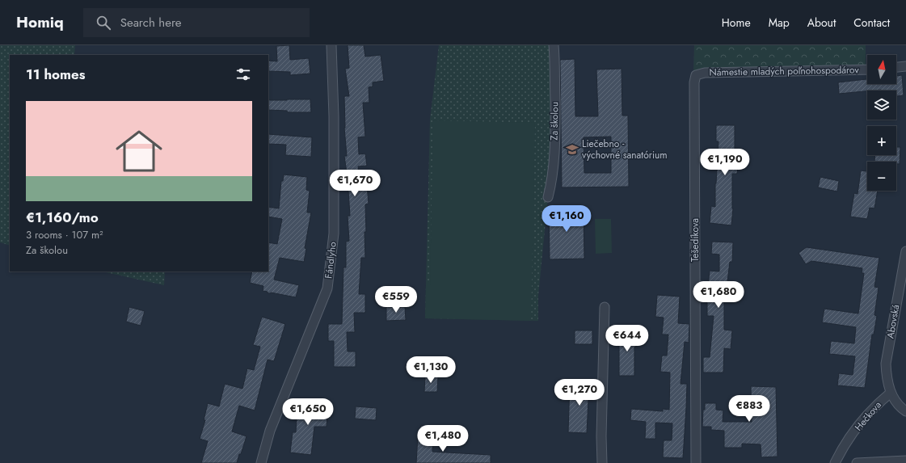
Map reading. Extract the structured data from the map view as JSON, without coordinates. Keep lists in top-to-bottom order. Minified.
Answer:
{"streets":{"street":["Námestie mladých poľnohospodárov","Za školou","Tešedíkova","Fándlyho","Abovská","Hečkova"]},"crossings":[["Námestie mladých poľnohospodárov","Tešedíkova"],["Abovská","Hečkova"]],"places":{"school or university":["Liečebno - výchovné sanatórium"]},"north":"top","page":{"header":"Homiq","search":"Search here","nav":["Home","Map","About","Contact"],"map_buttons":["+","−"],"heading":"11 homes","list":[{"name":"€1,160/mo","note":"3 rooms · 107 m² · Za školou"}],"price":["€1,190","€1,670","€1,160","€1,680","€559","€644","€1,130","€1,270","€883","€1,650","€1,480"]}}
